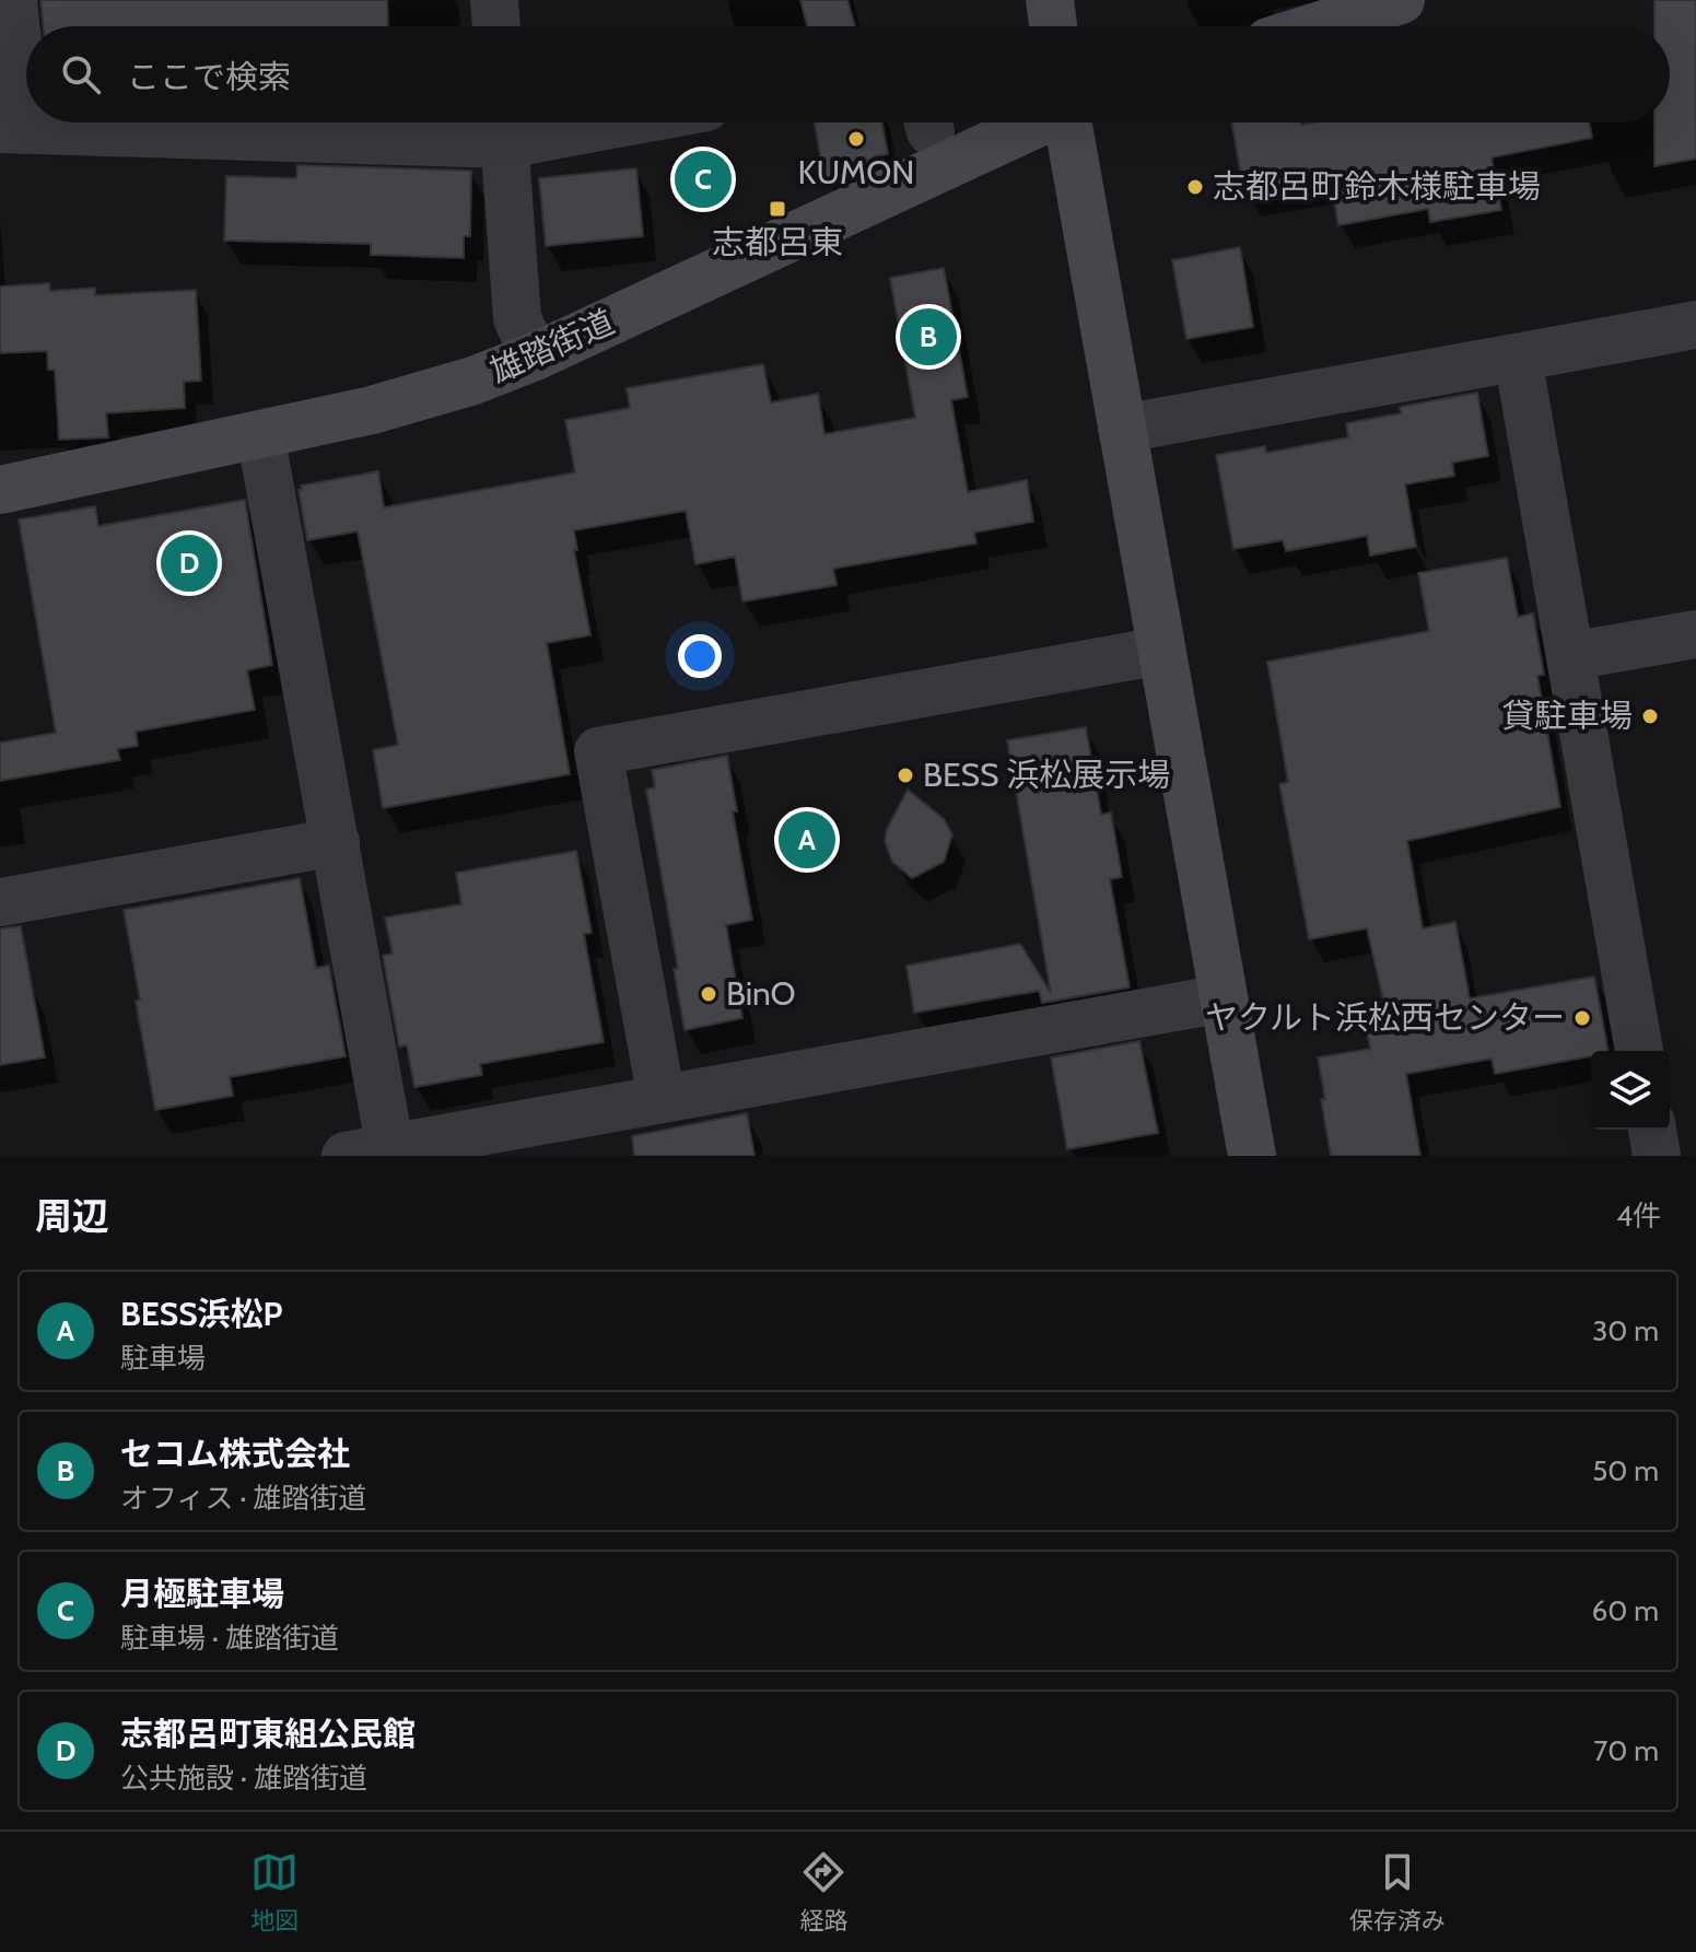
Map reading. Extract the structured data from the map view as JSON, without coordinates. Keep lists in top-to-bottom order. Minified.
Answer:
{"streets":{"street":["雄踏街道"]},"places":{"other":["KUMON","志都呂町鈴木様駐車場","貸駐車場","BESS 浜松展示場","BinO","ヤクルト浜松西センター"],"transit":["志都呂東"]},"page":{"search":"ここで検索","pins":["C","B","D","A"],"heading":["周辺","4件"],"list":[{"mark":"A","name":"BESS浜松P","note":"駐車場","value":"30 m"},{"mark":"B","name":"セコム株式会社","note":"オフィス · 雄踏街道","value":"50 m"},{"mark":"C","name":"月極駐車場","note":"駐車場 · 雄踏街道","value":"60 m"},{"mark":"D","name":"志都呂町東組公民館","note":"公共施設 · 雄踏街道","value":"70 m"}],"nav":["地図","経路","保存済み"]}}
